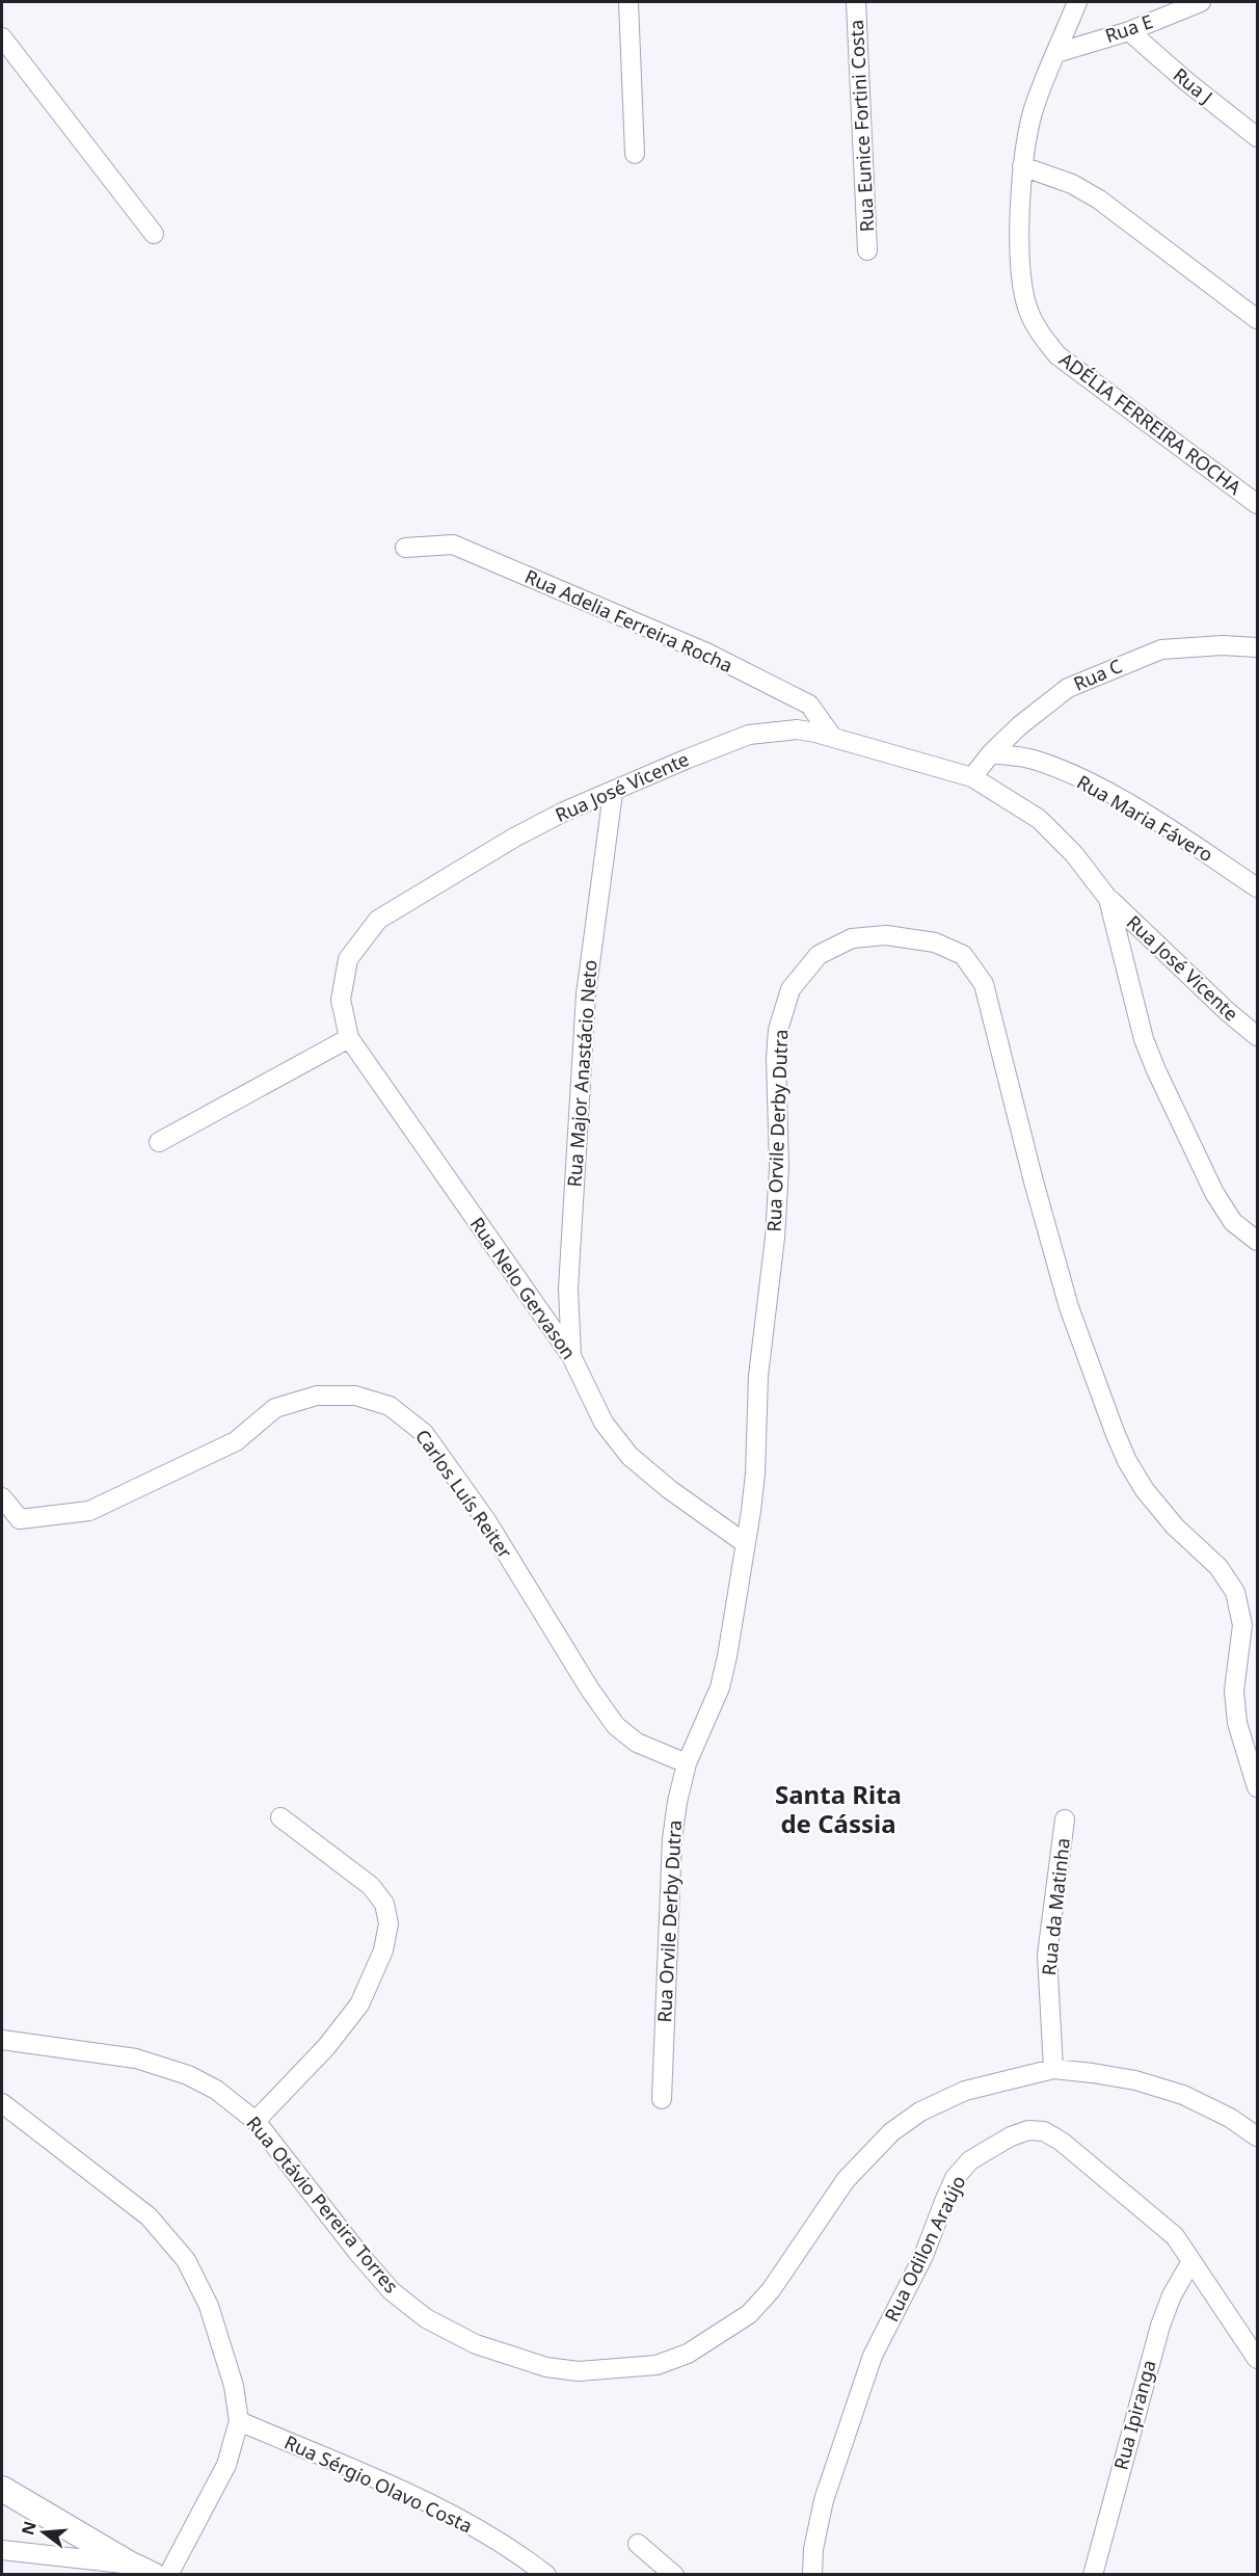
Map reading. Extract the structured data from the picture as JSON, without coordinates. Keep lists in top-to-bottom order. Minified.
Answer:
{"streets":{"street":["Rua E","Rua J","Rua Eunice Fortini Costa","ADÉLIA FERREIRA ROCHA","Rua Adelia Ferreira Rocha","Rua C","Rua José Vicente","Rua Maria Fávero","Rua Major Anastácio Neto","Rua Orvile Derby Dutra","Rua Nelo Gervason","Carlos Luís Reiter","Rua da Matinha","Rua Otávio Pereira Torres","Rua Odilon Araújo","Rua Ipiranga","Rua Sérgio Olavo Costa"]},"crossings":[["Rua E","Rua J"],["Rua E","ADÉLIA FERREIRA ROCHA"],["Rua Adelia Ferreira Rocha","Rua José Vicente"],["Rua C","Rua José Vicente"],["Rua C","Rua Maria Fávero"],["Rua José Vicente","Rua Major Anastácio Neto"],["Rua José Vicente","Rua Nelo Gervason"],["Rua Major Anastácio Neto","Rua Nelo Gervason"],["Rua Orvile Derby Dutra","Rua Nelo Gervason"],["Rua Orvile Derby Dutra","Carlos Luís Reiter"],["Rua da Matinha","Rua Otávio Pereira Torres"],["Rua Odilon Araújo","Rua Ipiranga"]],"districts":["Santa Rita de Cássia"],"north":"left"}
